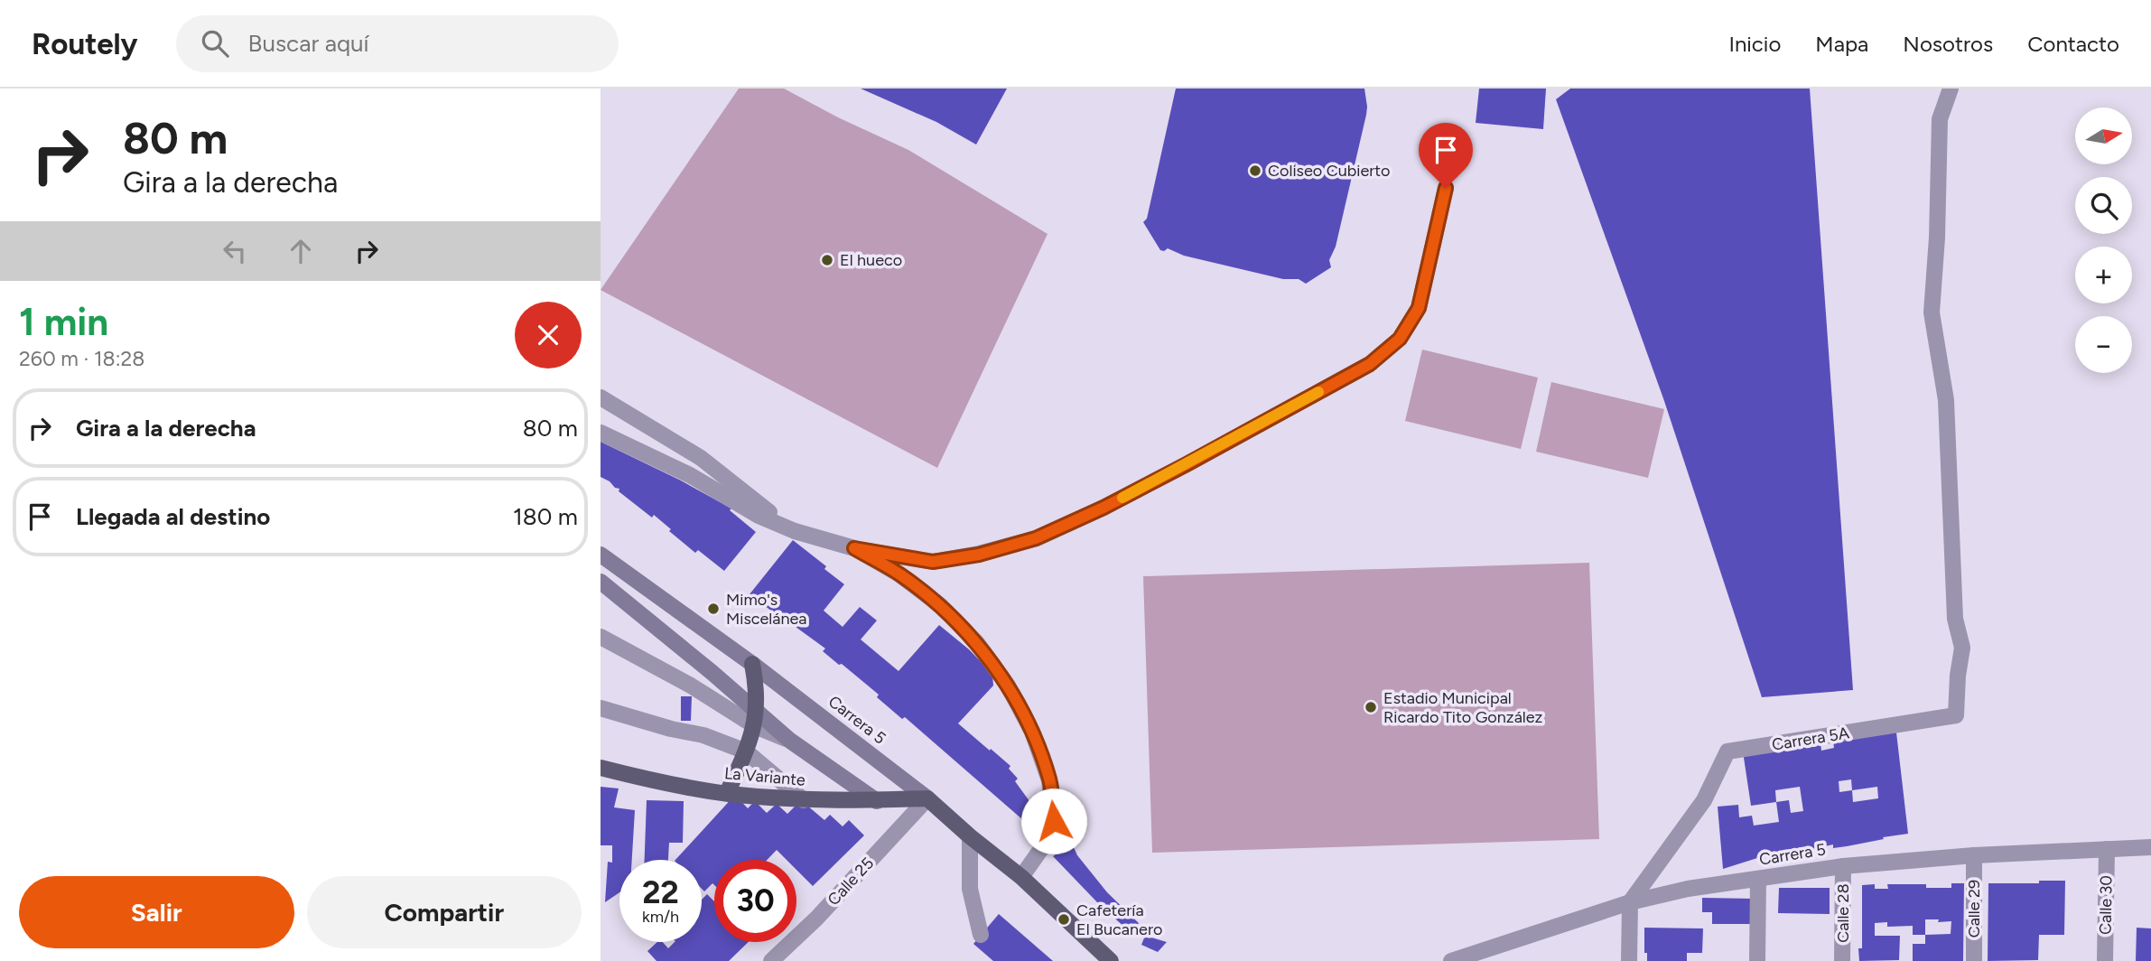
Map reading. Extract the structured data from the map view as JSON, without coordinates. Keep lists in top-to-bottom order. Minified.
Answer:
{"streets":{"main road":["Carrera 5","La Variante"],"street":["Carrera 5A","Calle 25","Calle 30","Calle 29","Calle 28"]},"crossings":[["Carrera 5","La Variante"],["Carrera 5","Calle 25"],["Carrera 5","Calle 30"],["Carrera 5","Calle 29"],["Carrera 5","Calle 28"],["La Variante","Calle 25"]],"places":["Coliseo Cubierto","El hueco","Mimo's Miscelánea","Estadio Municipal Ricardo Tito González","Cafetería El Bucanero"],"north":"right","page":{"header":"Routely","search":"Buscar aquí","nav":["Inicio","Mapa","Nosotros","Contacto"],"turn":["80 m","Gira a la derecha"],"map_buttons":["+","−"],"heading":["1 min","260 m · 18:28"],"list":[{"name":"Gira a la derecha","value":"80 m"},{"name":"Llegada al destino","value":"180 m"}],"speed":"22 km/h","limit":"30","buttons":["Salir","Compartir"]}}
